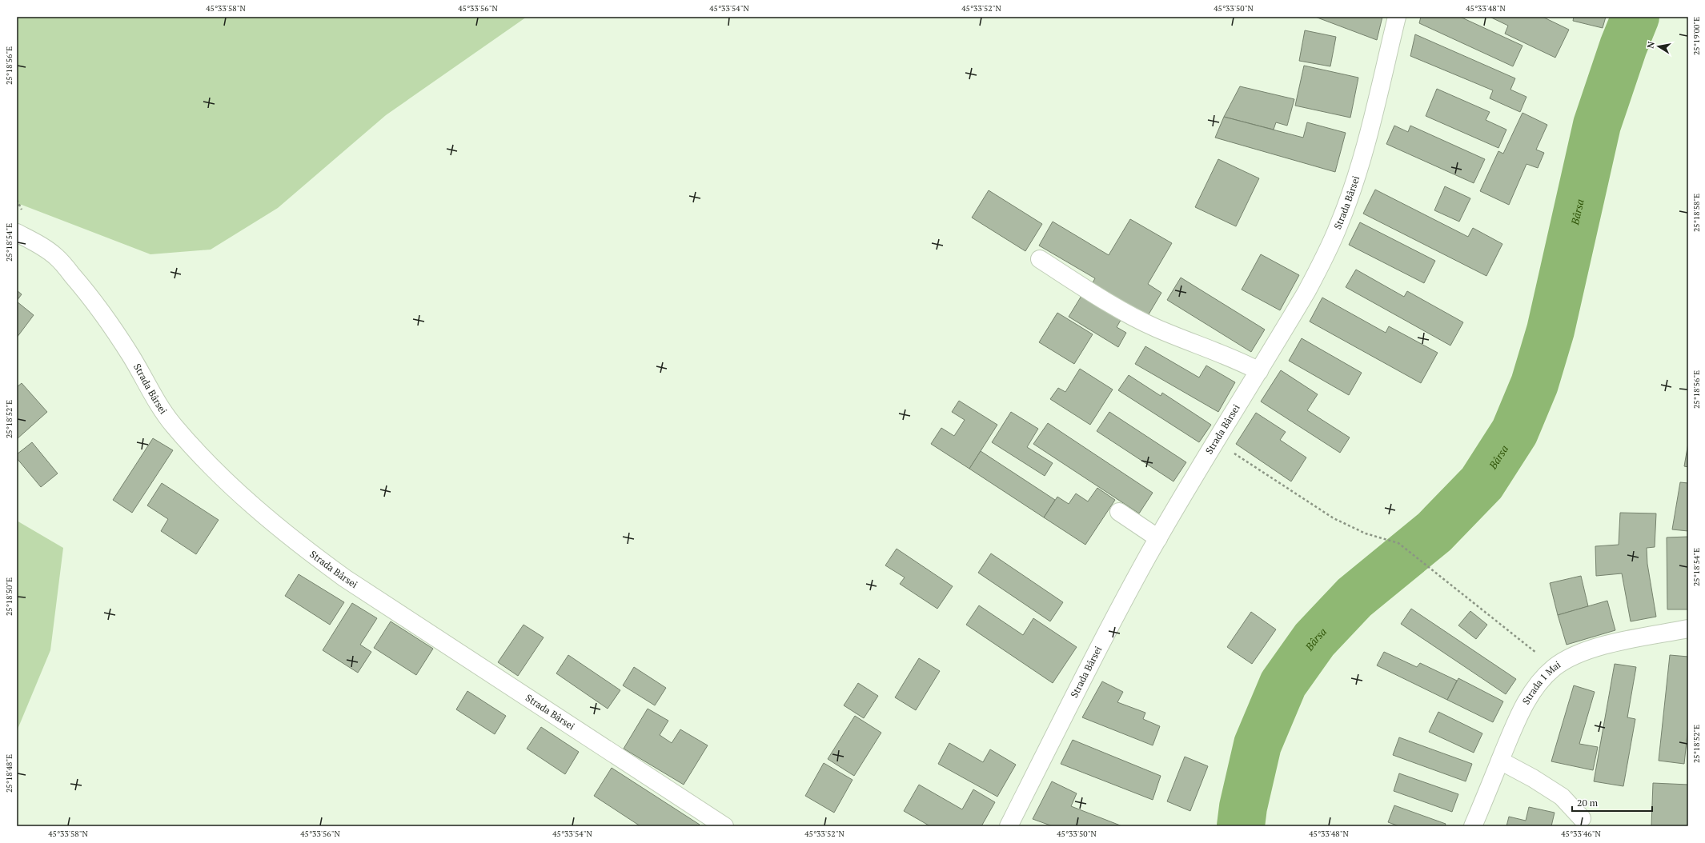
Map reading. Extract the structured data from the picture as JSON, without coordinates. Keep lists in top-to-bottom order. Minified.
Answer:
{"streets":{"street":["Strada Bârsei","Strada 1 Mai"]},"water":["Bârsa"],"scale_bar":"20 m","north":"left","coordinates":["45°33'58\"N","45°33'56\"N","45°33'54\"N","45°33'52\"N","45°33'50\"N","45°33'48\"N","25°19'00\"E","25°18'56\"E","25°18'58\"E","25°18'54\"E","25°18'52\"E","25°18'50\"E","25°18'48\"E","45°33'46\"N"]}
